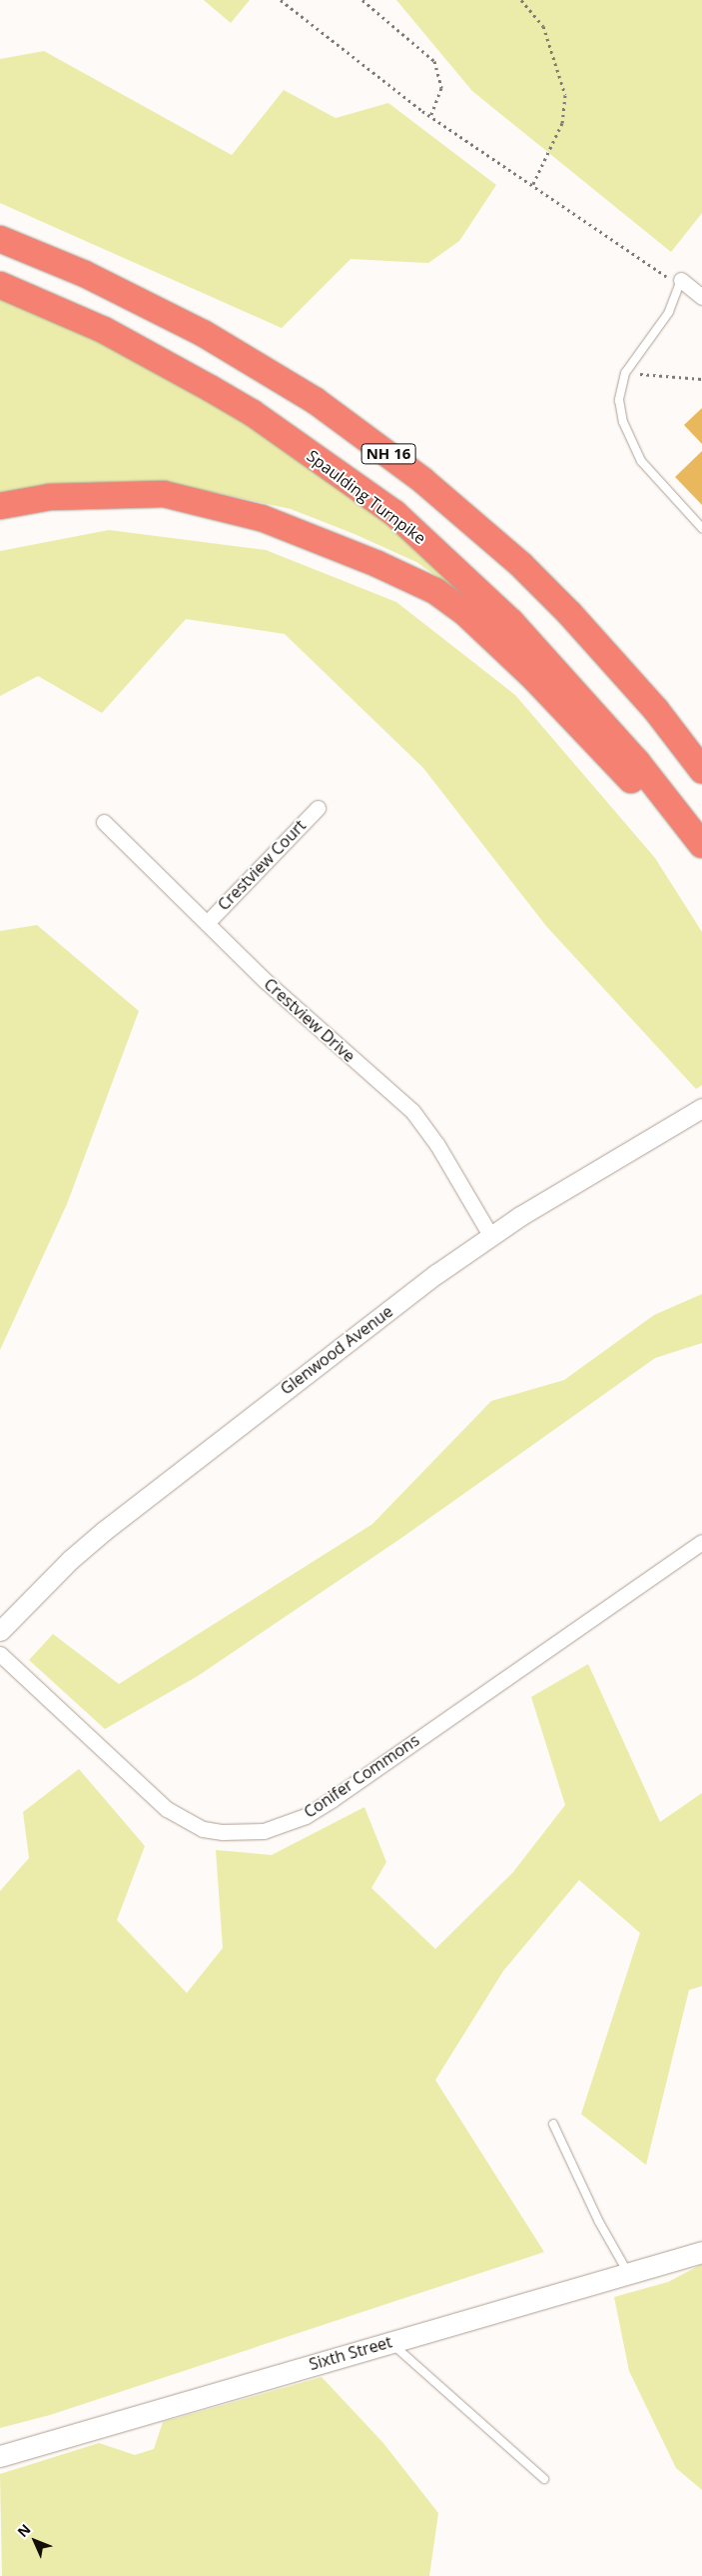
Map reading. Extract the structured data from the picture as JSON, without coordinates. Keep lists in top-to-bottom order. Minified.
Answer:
{"streets":{"highway":["NH 16","Spaulding Turnpike"],"main road":["Sixth Street"],"street":["Crestview Court","Crestview Drive","Glenwood Avenue","Conifer Commons"]},"crossings":[["Crestview Court","Crestview Drive"],["Crestview Drive","Glenwood Avenue"]],"north":"top left"}
